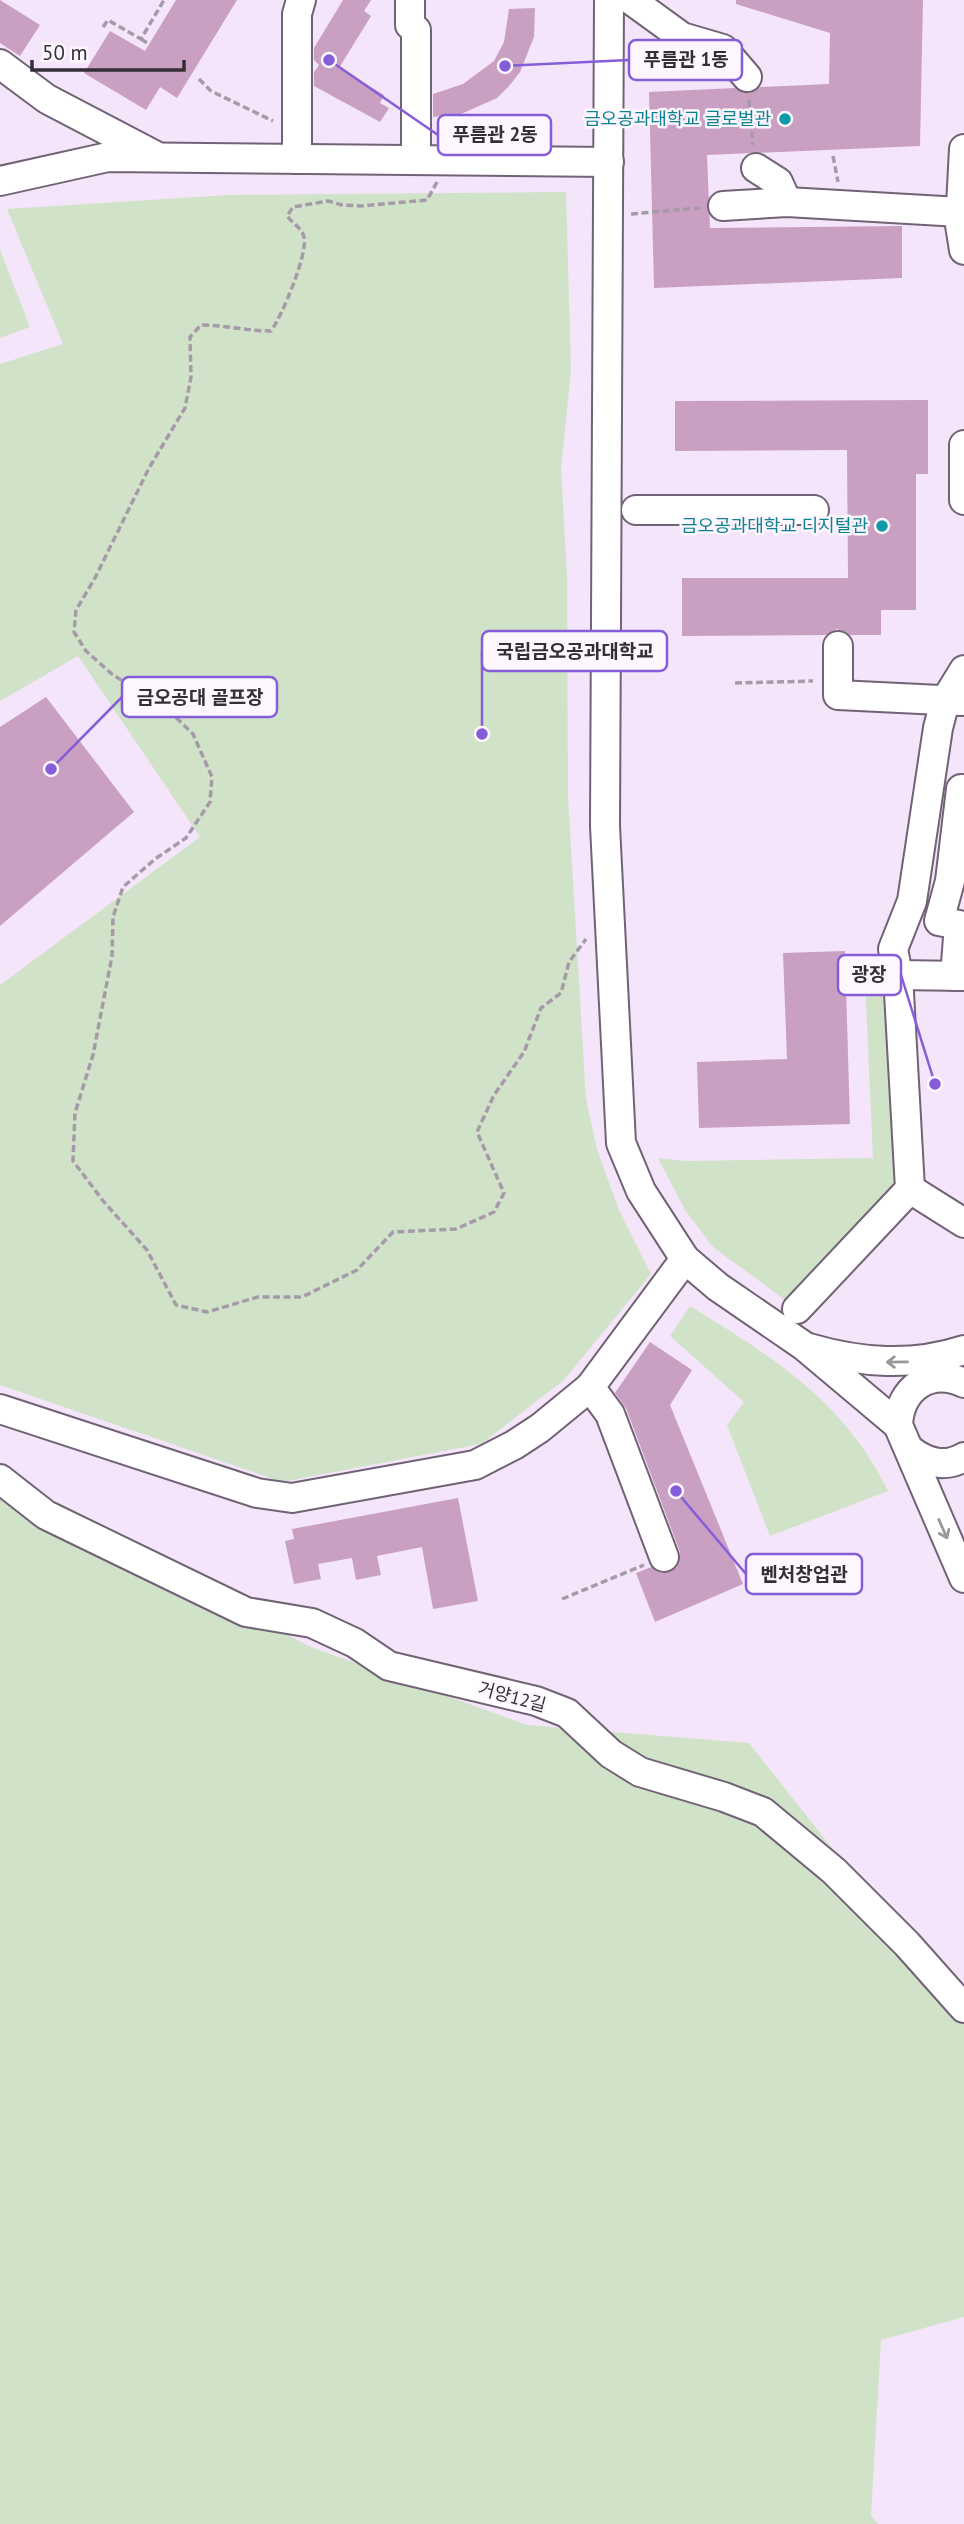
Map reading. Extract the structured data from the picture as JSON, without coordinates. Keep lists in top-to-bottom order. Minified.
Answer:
{"streets":{"street":["거양12길"]},"places":["푸름관 2동","푸름관 1동","금오공과대학교 글로벌관","금오공과대학교 디지털관","국립금오공과대학교","금오공대 골프장","광장","벤처창업관"],"scale_bar":"50 m"}
